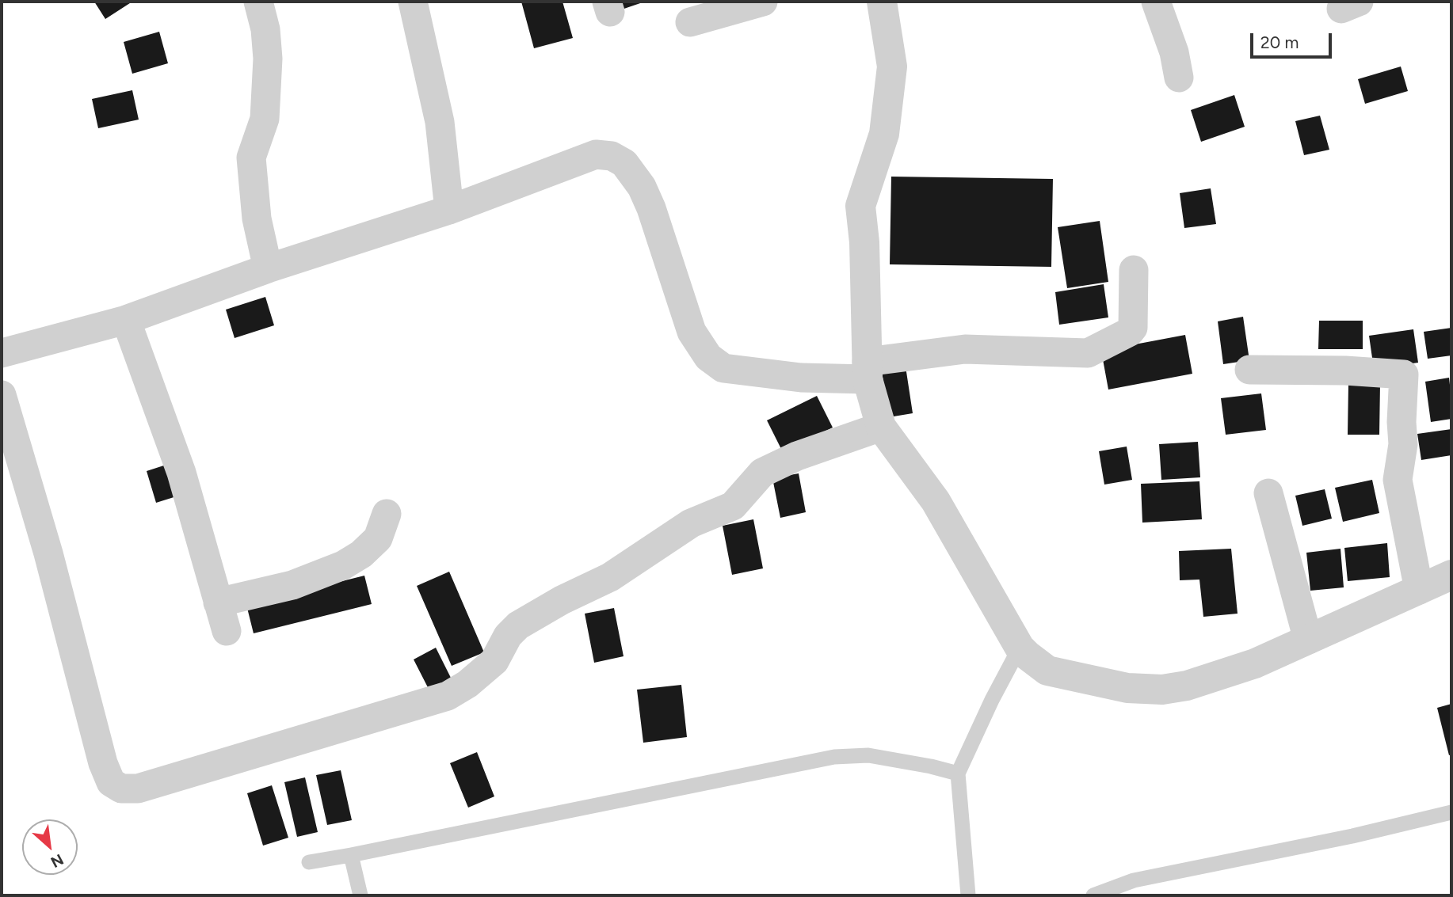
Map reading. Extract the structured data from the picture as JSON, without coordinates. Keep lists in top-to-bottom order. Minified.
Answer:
{"scale_bar":"20 m","north":"bottom right"}
